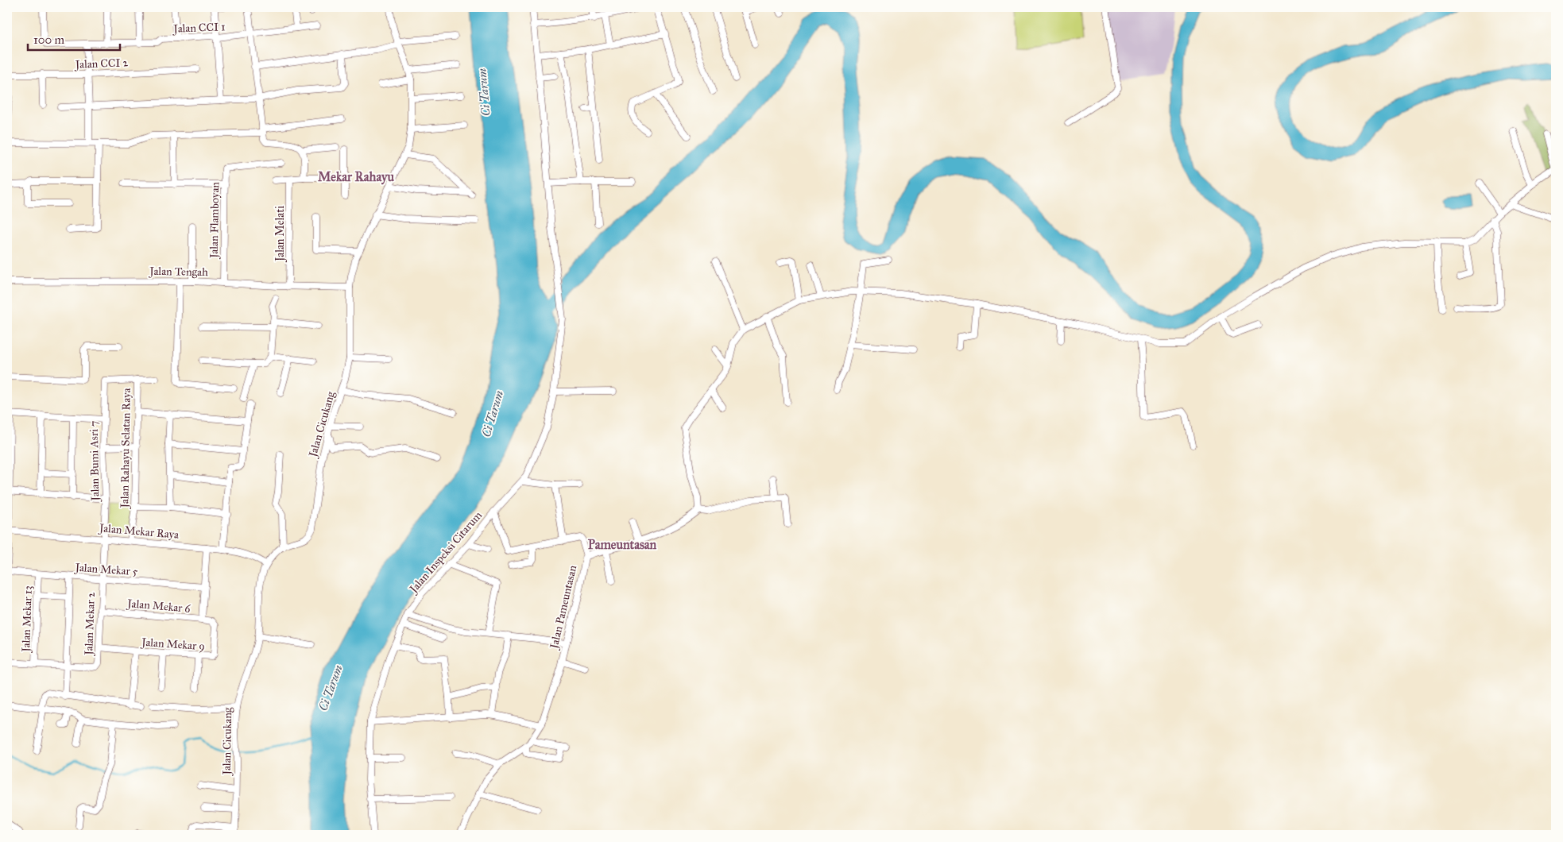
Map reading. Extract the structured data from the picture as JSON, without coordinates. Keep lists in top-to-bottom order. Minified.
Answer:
{"streets":{"street":["Jalan CCI 1","Jalan CCI 2","Jalan Flamboyan","Jalan Melati","Jalan Tengah","Jalan Cicukang","Jalan Rahayu Selatan Raya","Jalan Bumi Asri 7","Jalan Mekar Raya","Jalan Inspeksi Citarum","Jalan Mekar 5","Jalan Mekar 6","Jalan Pameuntasan","Jalan Mekar 13","Jalan Mekar 2","Jalan Mekar 9"]},"crossings":[["Jalan Flamboyan","Jalan Tengah"],["Jalan Melati","Jalan Tengah"],["Jalan Tengah","Jalan Cicukang"],["Jalan Cicukang","Jalan Mekar Raya"],["Jalan Rahayu Selatan Raya","Jalan Bumi Asri 7"],["Jalan Rahayu Selatan Raya","Jalan Mekar Raya"],["Jalan Bumi Asri 7","Jalan Mekar Raya"],["Jalan Bumi Asri 7","Jalan Mekar 2"],["Jalan Mekar Raya","Jalan Mekar 2"],["Jalan Mekar 5","Jalan Mekar 13"],["Jalan Mekar 5","Jalan Mekar 2"],["Jalan Mekar 6","Jalan Mekar 2"],["Jalan Mekar 6","Jalan Mekar 9"],["Jalan Mekar 2","Jalan Mekar 9"]],"districts":["Mekar Rahayu","Pameuntasan"],"water":["Ci Tarum"],"scale_bar":"100 m"}
